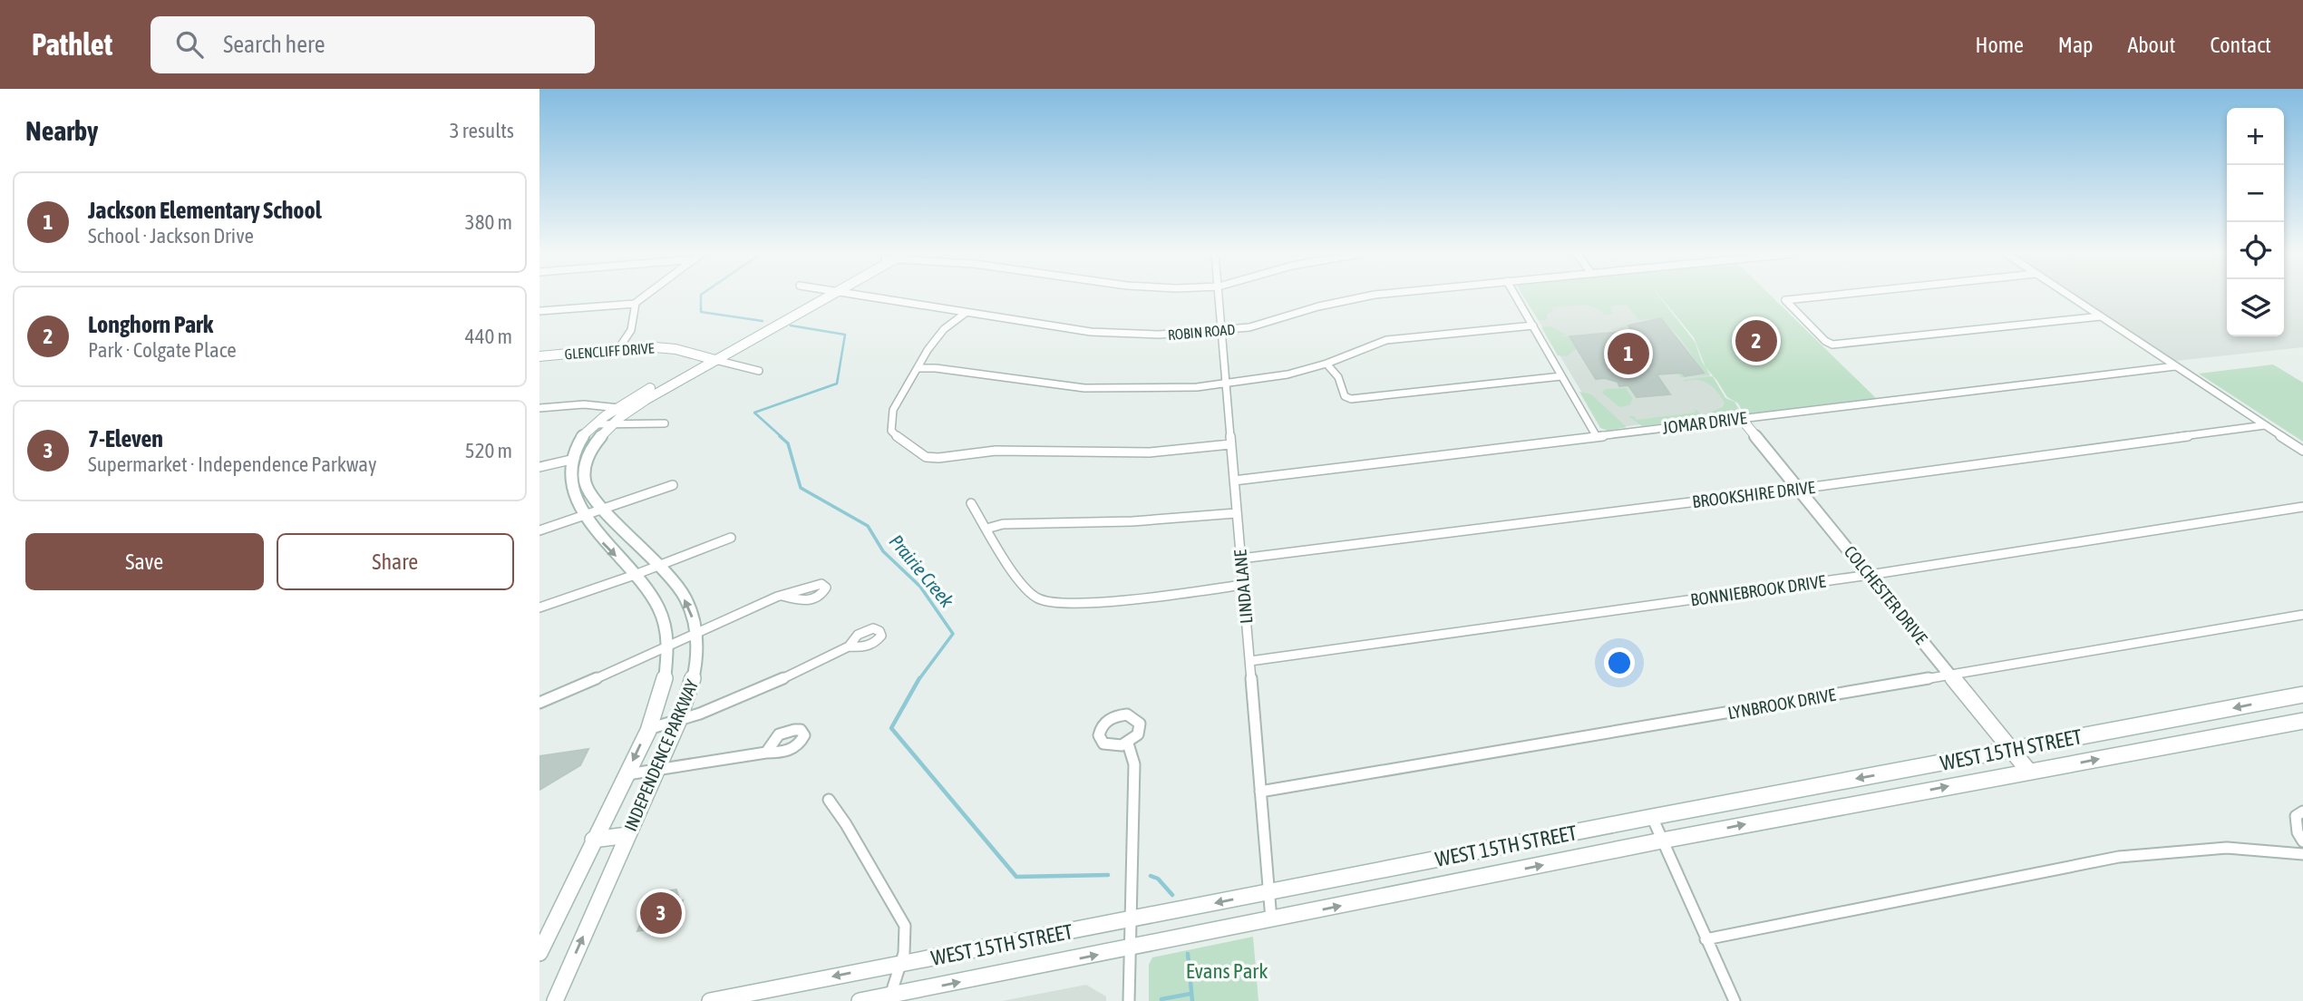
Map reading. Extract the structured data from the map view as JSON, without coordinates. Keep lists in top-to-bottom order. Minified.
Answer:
{"streets":{"main road":["GLENCLIFF DRIVE","COLCHESTER DRIVE","WEST 15TH STREET","INDEPENDENCE PARKWAY"],"street":["ROBIN ROAD","JOMAR DRIVE","BROOKSHIRE DRIVE","LINDA LANE","BONNIEBROOK DRIVE","LYNBROOK DRIVE"]},"crossings":[["ROBIN ROAD","LINDA LANE"],["GLENCLIFF DRIVE","INDEPENDENCE PARKWAY"],["JOMAR DRIVE","LINDA LANE"],["JOMAR DRIVE","COLCHESTER DRIVE"],["BROOKSHIRE DRIVE","LINDA LANE"],["BROOKSHIRE DRIVE","COLCHESTER DRIVE"],["LINDA LANE","BONNIEBROOK DRIVE"],["LINDA LANE","LYNBROOK DRIVE"],["LINDA LANE","WEST 15TH STREET"],["BONNIEBROOK DRIVE","COLCHESTER DRIVE"],["COLCHESTER DRIVE","LYNBROOK DRIVE"],["COLCHESTER DRIVE","WEST 15TH STREET"]],"water":["Prairie Creek"],"parks":["Evans Park"],"page":{"header":"Pathlet","search":"Search here","nav":["Home","Map","About","Contact"],"heading":["Nearby","3 results"],"map_buttons":["+","−"],"list":[{"mark":"1","name":"Jackson Elementary School","note":"School · Jackson Drive","value":"380 m"},{"mark":"2","name":"Longhorn Park","note":"Park · Colgate Place","value":"440 m"},{"mark":"3","name":"7-Eleven","note":"Supermarket · Independence Parkway","value":"520 m"}],"pins":["2","1","3"],"buttons":["Save","Share"]}}
